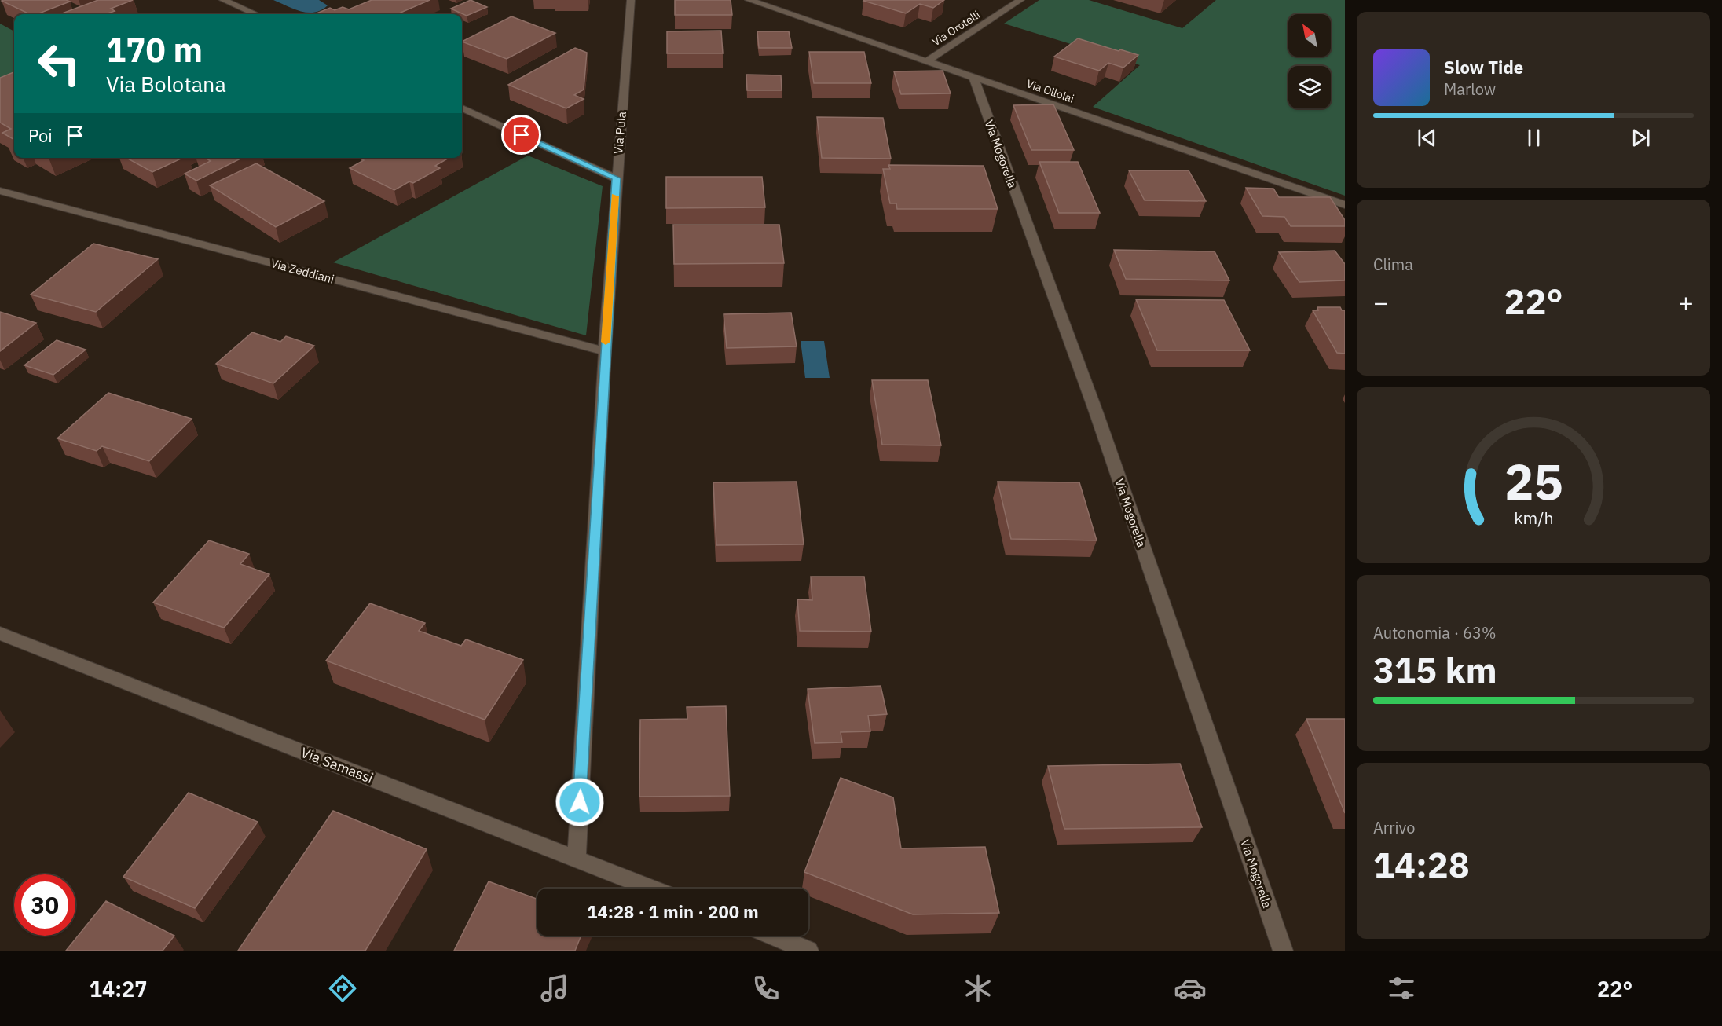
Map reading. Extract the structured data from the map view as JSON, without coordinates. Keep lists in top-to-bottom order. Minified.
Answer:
{"streets":{"street":["Via Orotelli","Via Ollolai","Via Pula","Via Mogorella","Via Zeddiani","Via Samassi"]},"crossings":[["Via Orotelli","Via Ollolai"],["Via Ollolai","Via Mogorella"],["Via Pula","Via Zeddiani"],["Via Pula","Via Samassi"]],"north":"top left","page":{"turn":["170 m","Via Bolotana"],"song":["Slow Tide","Marlow"],"then":"Poi","tile":["Clima",["Autonomia · 63%","315 km"],["Arrivo","14:28"]],"heat":["−","22°","+"],"limit":"30","trip":"14:28 · 1 min · 200 m","tabs":["14:27","22°"],"gauge":["25","km/h"]}}
